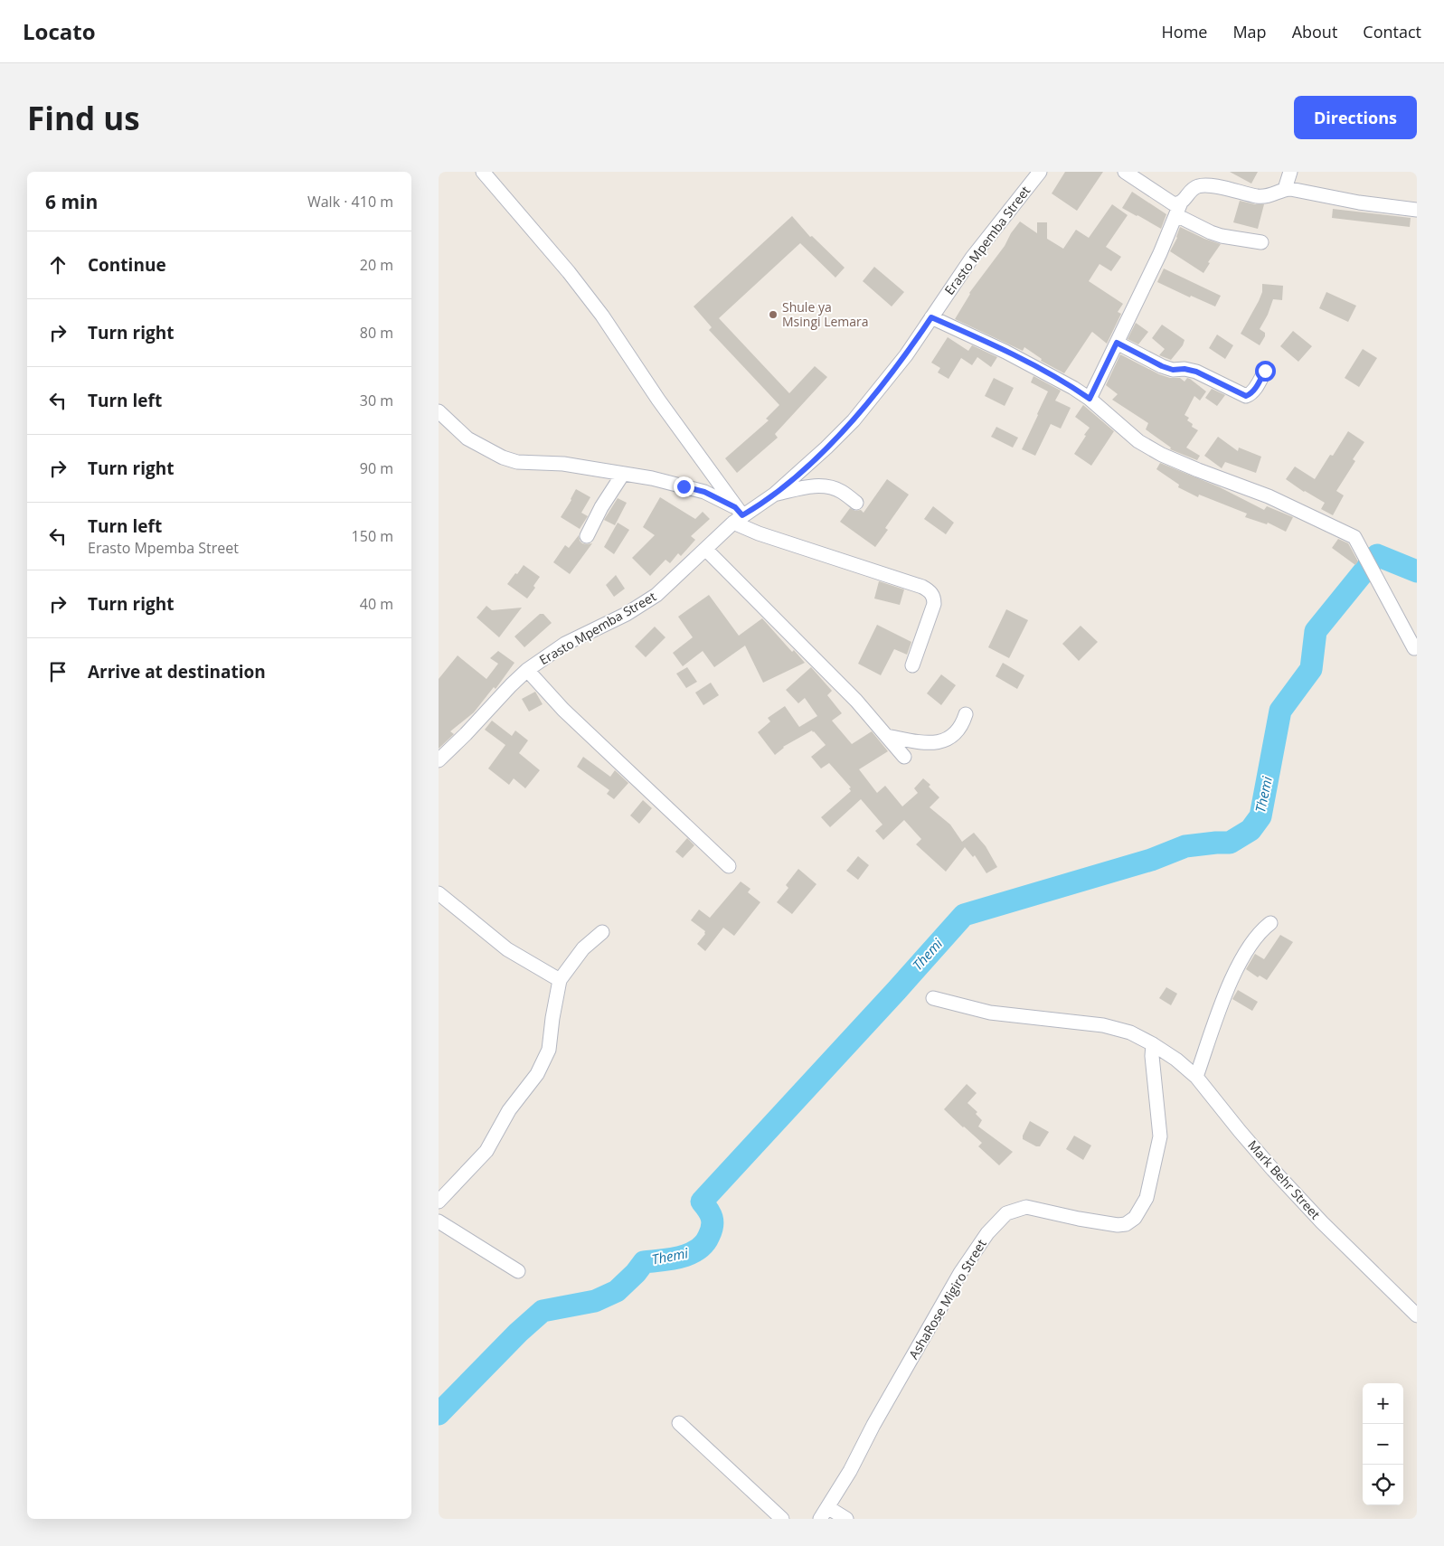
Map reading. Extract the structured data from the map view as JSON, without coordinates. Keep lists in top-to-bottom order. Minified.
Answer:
{"streets":{"street":["Erasto Mpemba Street","Mark Behr Street","AshaRose Migiro Street"]},"crossings":[["Mark Behr Street","AshaRose Migiro Street"]],"water":["Themi"],"places":["Shule ya Msingi Lemara"],"page":{"header":"Locato","nav":["Home","Map","About","Contact"],"buttons":"Directions","title":"Find us","heading":["6 min","Walk · 410 m"],"list":[["Continue","20 m"],["Turn right","80 m"],["Turn left","30 m"],["Turn right","90 m"],["Turn left","Erasto Mpemba Street","150 m"],["Turn right","40 m"],"Arrive at destination"],"map_buttons":["+","−"]}}
